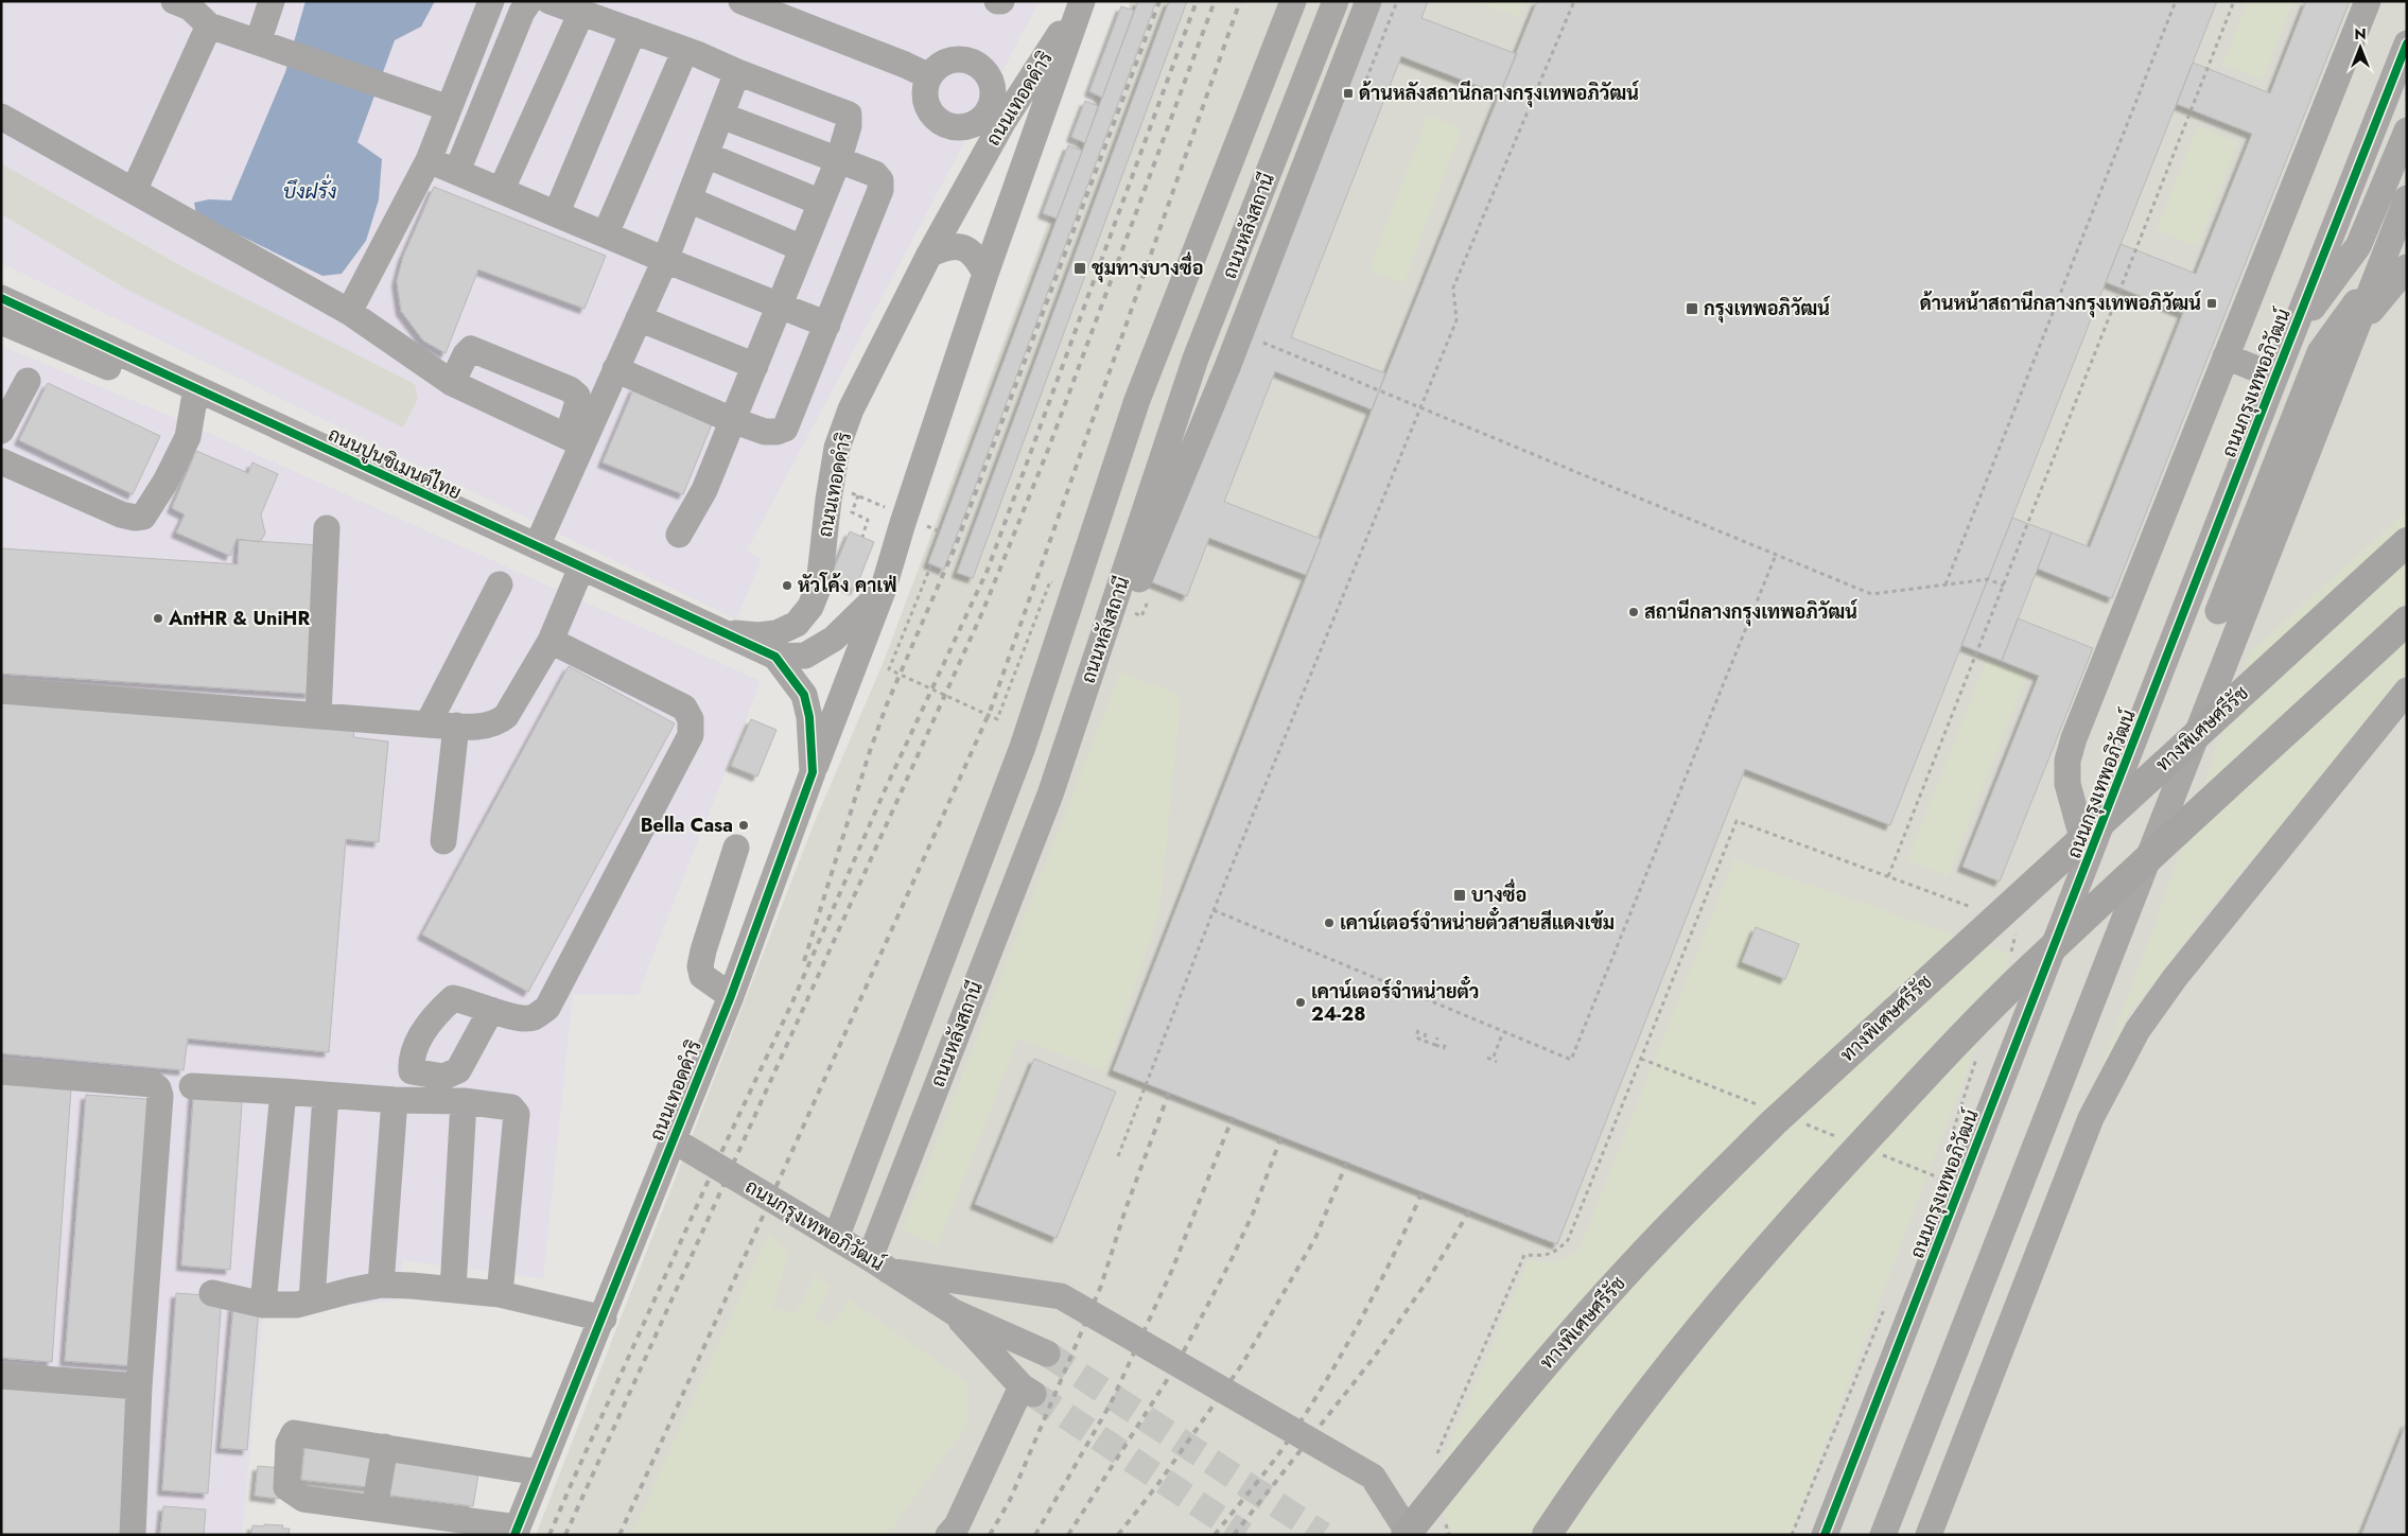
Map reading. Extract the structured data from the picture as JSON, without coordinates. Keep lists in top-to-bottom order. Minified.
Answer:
{"streets":{"highway":["ทางพิเศษศรีรัช"],"street":["ถนนเทอดดำริ","ถนนหลังสถานี","ถนนกรุงเทพอภิวัฒน์","ถนนปูนซิเมนต์ไทย"]},"crossings":[["ถนนเทอดดำริ","ถนนกรุงเทพอภิวัฒน์"],["ถนนเทอดดำริ","ถนนปูนซิเมนต์ไทย"],["ถนนหลังสถานี","ถนนกรุงเทพอภิวัฒน์"]],"water":["บึงฝรั่ง"],"places":{"transit":["ด้านหลังสถานีกลางกรุงเทพอภิวัฒน์","ชุมทางบางซื่อ","ด้านหน้าสถานีกลางกรุงเทพอภิวัฒน์","กรุงเทพอภิวัฒน์","บางซื่อ"],"other":["หัวโค้ง คาเฟ่","สถานีกลางกรุงเทพอภิวัฒน์","AntHR & UniHR","Bella Casa","เคาน์เตอร์จำหน่ายตั๋วสายสีแดงเข้ม","เคาน์เตอร์จำหน่ายตั๋ว 24-28"]},"north":"top"}
